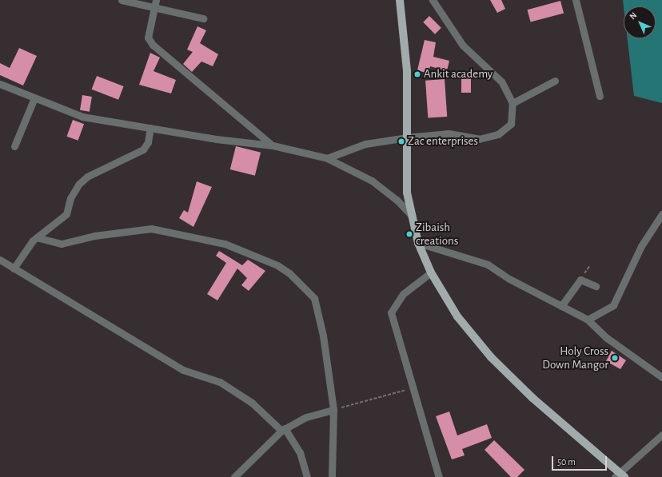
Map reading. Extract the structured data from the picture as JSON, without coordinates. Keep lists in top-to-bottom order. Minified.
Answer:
{"places":["Ankit academy","Zac enterprises","Zibaish creations","Holy Cross Down Mangor"],"scale_bar":"50 m","north":"top left"}
